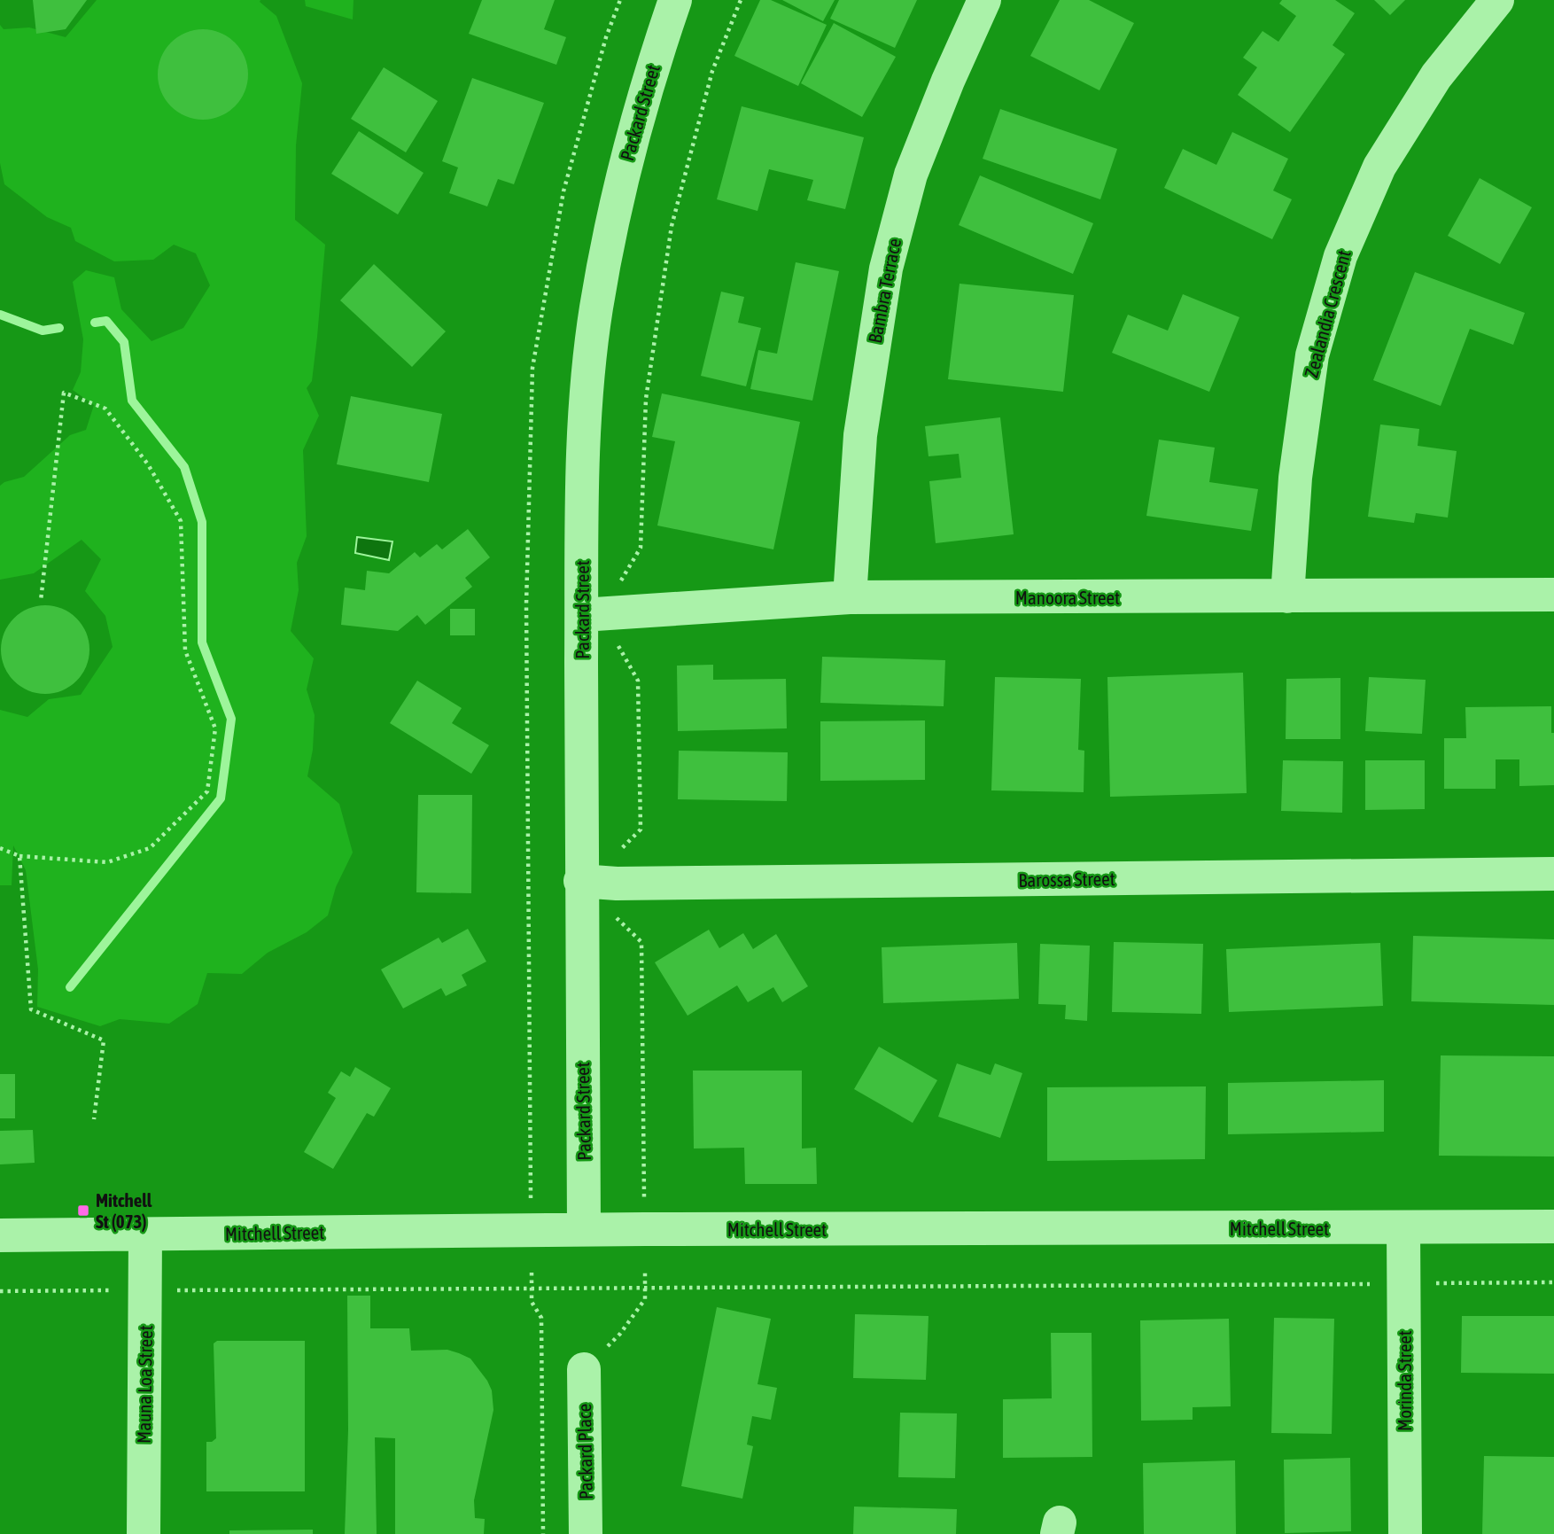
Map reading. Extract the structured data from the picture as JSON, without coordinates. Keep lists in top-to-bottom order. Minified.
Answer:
{"streets":{"street":["Packard Street","Bambra Terrace","Zealandia Crescent","Manoora Street","Barossa Street","Mitchell Street","Morinda Street","Mauna Loa Street","Packard Place"]},"crossings":[["Packard Street","Manoora Street"],["Packard Street","Barossa Street"],["Packard Street","Mitchell Street"],["Bambra Terrace","Manoora Street"],["Zealandia Crescent","Manoora Street"],["Mitchell Street","Morinda Street"],["Mitchell Street","Mauna Loa Street"]],"places":{"transit":["Mitchell St (073)"]}}
